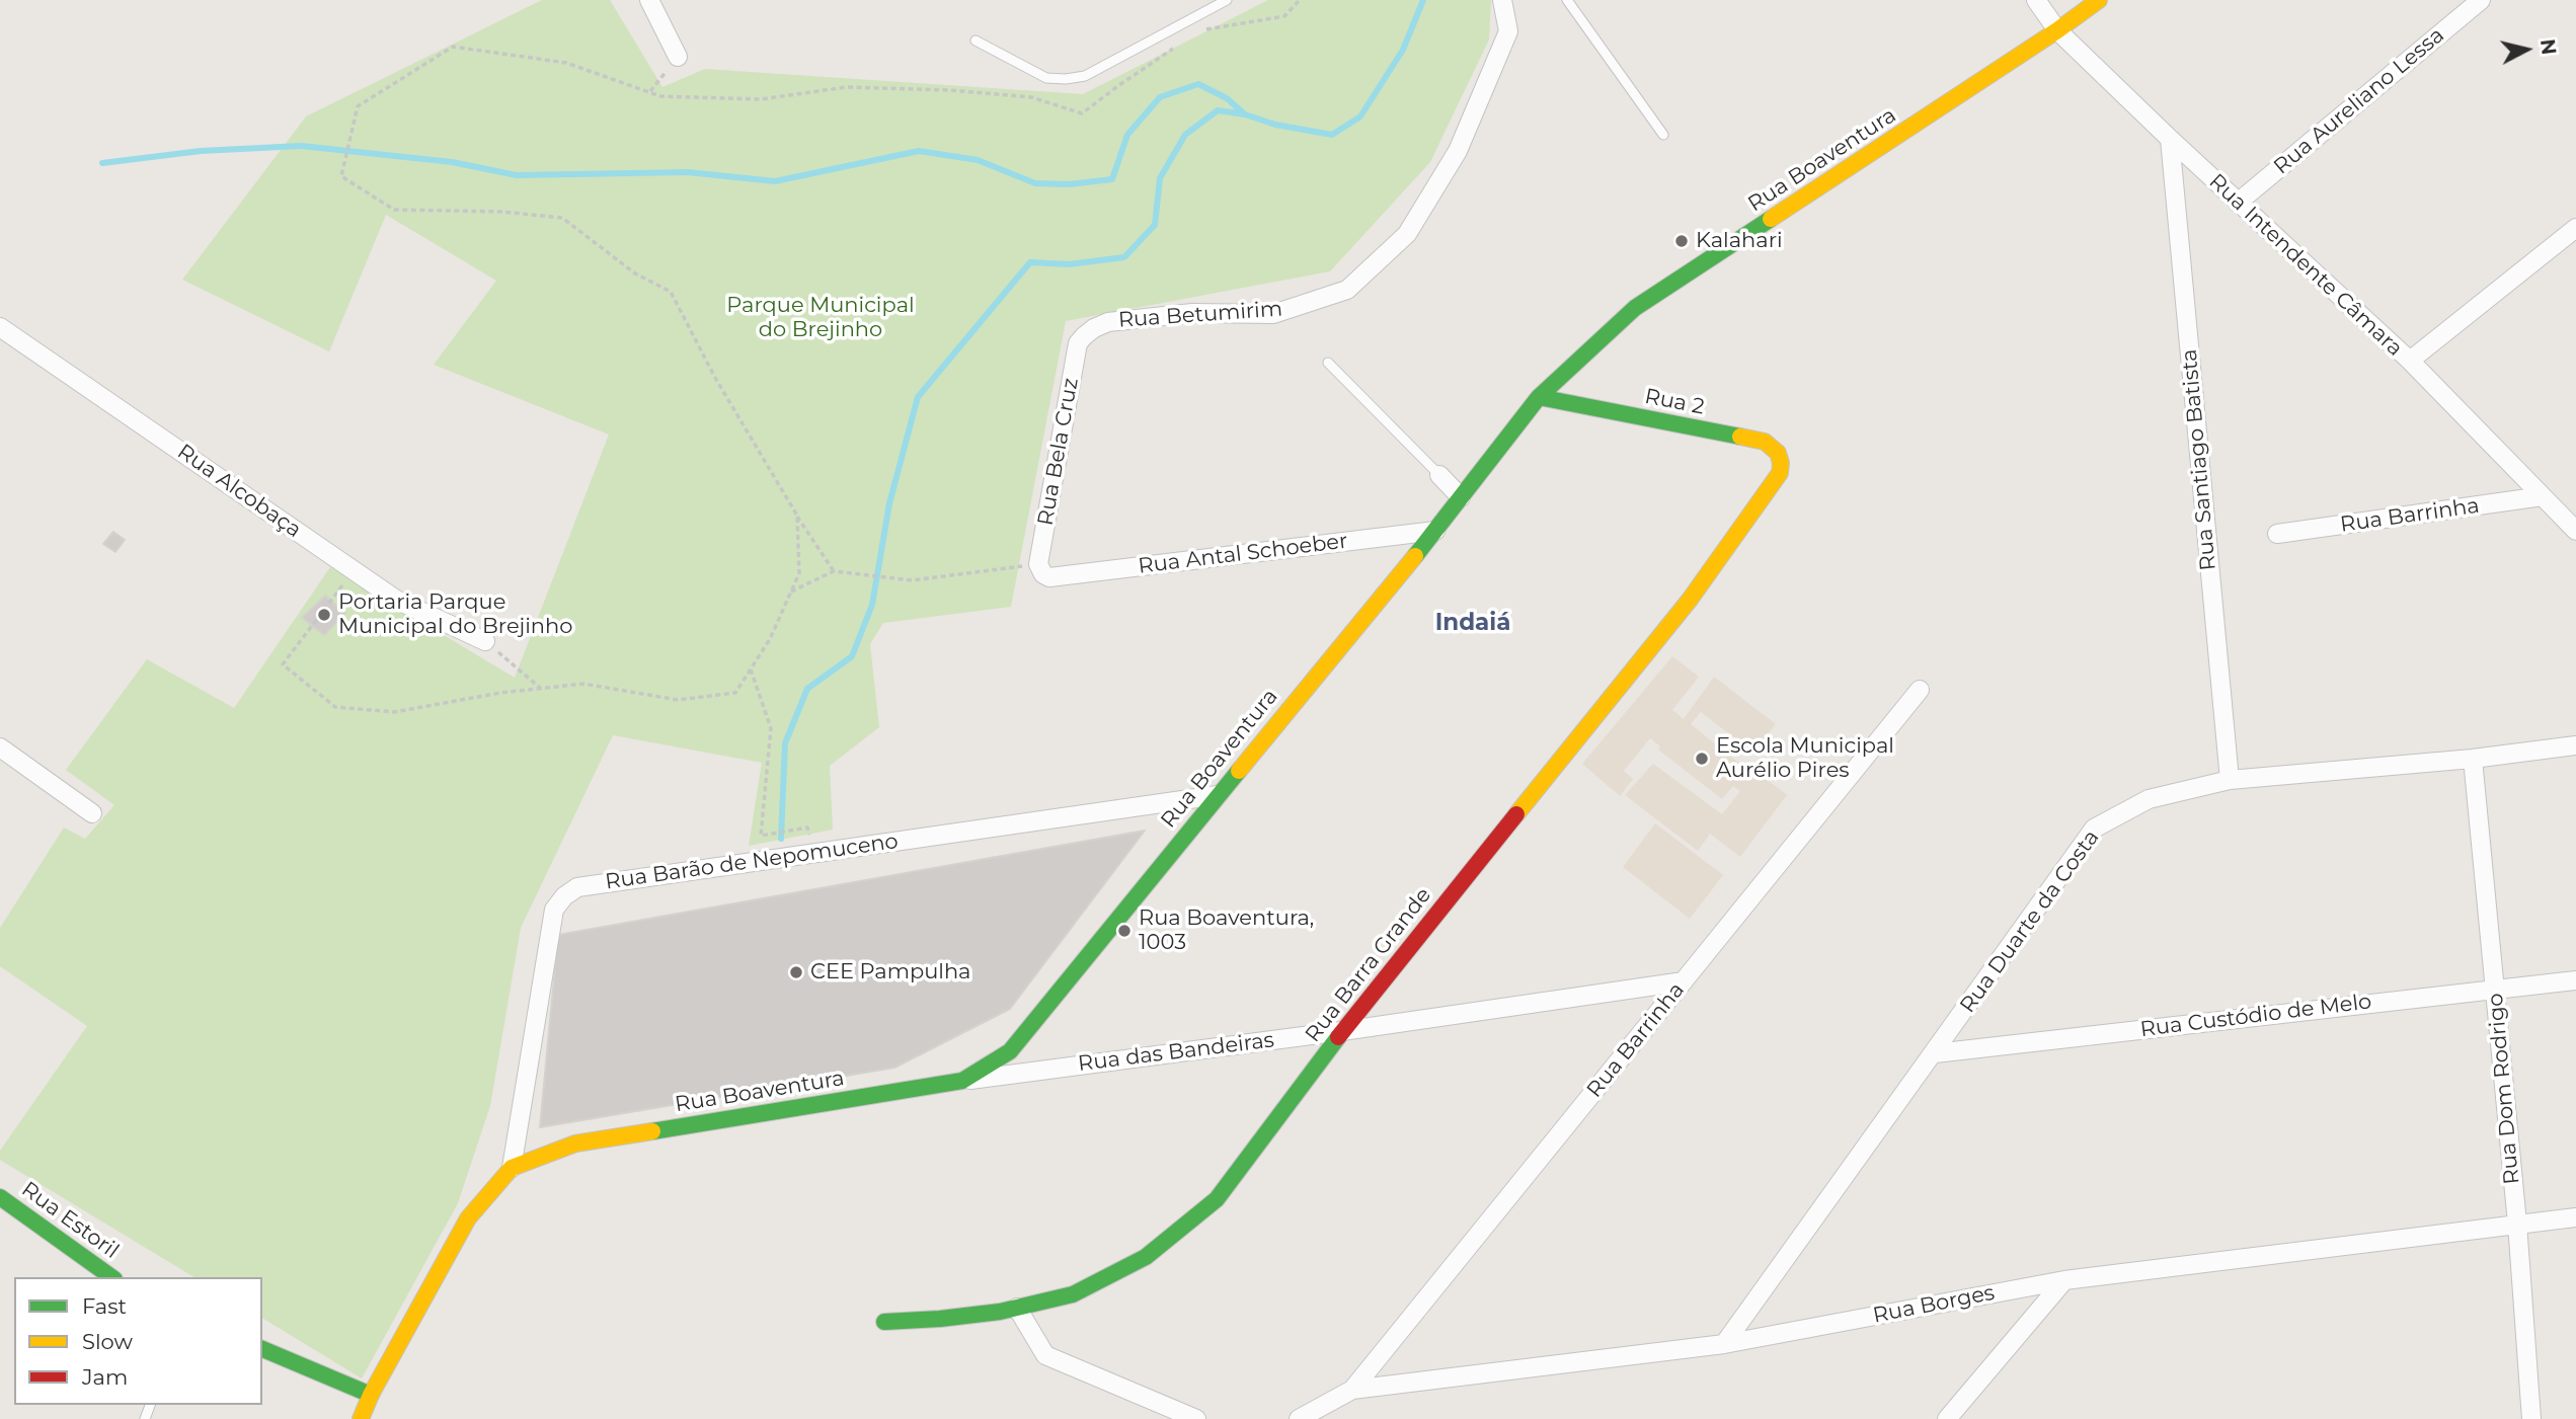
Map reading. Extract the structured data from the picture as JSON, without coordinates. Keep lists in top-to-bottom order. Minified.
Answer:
{"streets":{"street":["Rua Aureliano Lessa","Rua Boaventura","Rua Intendente Câmara","Rua Betumirim","Rua 2","Rua Bela Cruz","Rua Santiago Batista","Rua Alcobaça","Rua Barrinha","Rua Antal Schoeber","Rua Barão de Nepomuceno","Rua Duarte da Costa","Rua Barra Grande","Rua Custódio de Melo","Rua das Bandeiras","Rua Dom Rodrigo","Rua Estoril","Rua Borges"]},"crossings":[["Rua Aureliano Lessa","Rua Intendente Câmara"],["Rua Boaventura","Rua Intendente Câmara"],["Rua Boaventura","Rua 2"],["Rua Boaventura","Rua Antal Schoeber"],["Rua Boaventura","Rua Barão de Nepomuceno"],["Rua Boaventura","Rua das Bandeiras"],["Rua Intendente Câmara","Rua Santiago Batista"],["Rua Intendente Câmara","Rua Barrinha"],["Rua Betumirim","Rua Bela Cruz"],["Rua 2","Rua Barra Grande"],["Rua Bela Cruz","Rua Antal Schoeber"],["Rua Santiago Batista","Rua Duarte da Costa"],["Rua Barrinha","Rua das Bandeiras"],["Rua Barrinha","Rua Borges"],["Rua Duarte da Costa","Rua Custódio de Melo"],["Rua Duarte da Costa","Rua Dom Rodrigo"],["Rua Duarte da Costa","Rua Borges"],["Rua Barra Grande","Rua das Bandeiras"],["Rua Custódio de Melo","Rua Dom Rodrigo"],["Rua Dom Rodrigo","Rua Borges"]],"districts":["Indaiá"],"parks":["Parque Municipal do Brejinho"],"places":["Kalahari","Portaria Parque Municipal do Brejinho","Escola Municipal Aurélio Pires","Rua Boaventura, 1003","CEE Pampulha"],"legend":["Fast","Slow","Jam"],"north":"right"}
